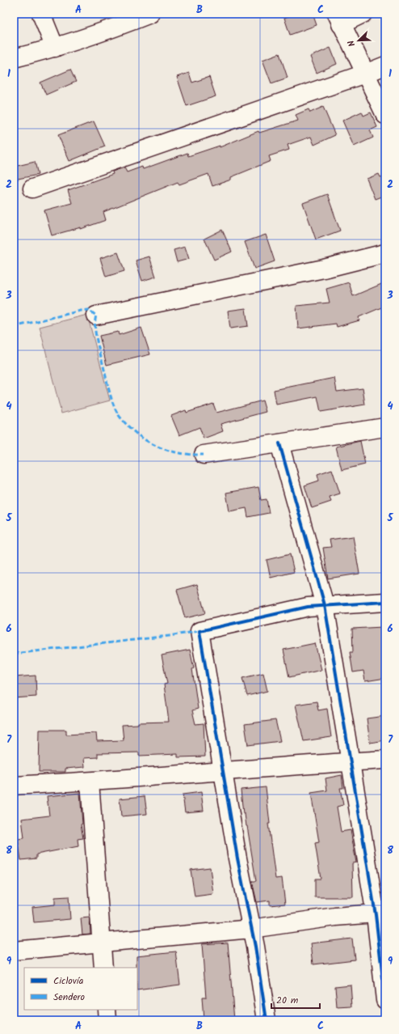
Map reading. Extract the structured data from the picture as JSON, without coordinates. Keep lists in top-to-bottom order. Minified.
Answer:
{"legend":["Ciclovía","Sendero"],"scale_bar":"20 m","north":"bottom left","grid":{"columns":["A","B","C"],"rows":["1","2","3","4","5","6","7","8","9"]}}
